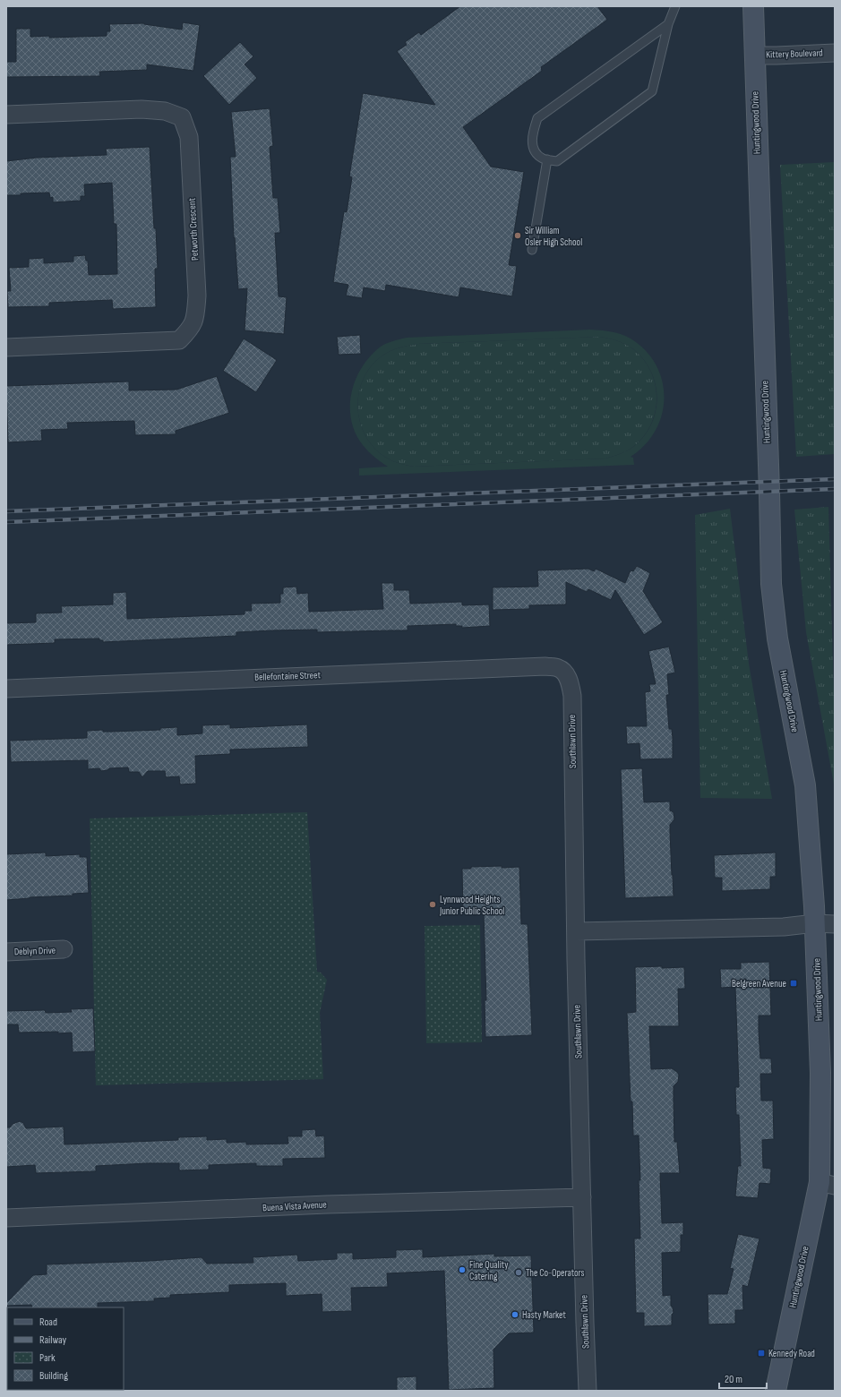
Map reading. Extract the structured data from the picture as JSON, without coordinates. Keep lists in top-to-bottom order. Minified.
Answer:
{"streets":{"street":["Kittery Boulevard","Huntingwood Drive","Petworth Crescent","Bellefontaine Street","Southlawn Drive","Deblyn Drive","Buena Vista Avenue"]},"crossings":[["Kittery Boulevard","Huntingwood Drive"],["Bellefontaine Street","Southlawn Drive"],["Southlawn Drive","Buena Vista Avenue"]],"places":{"other":["Sir William Osler High School","Lynnwood Heights Junior Public School","Fine Quality Catering","The Co-Operators","Hasty Market"],"transit":["Belgreen Avenue","Kennedy Road"]},"legend":["Road","Railway","Park","Building"],"scale_bar":"20 m"}
